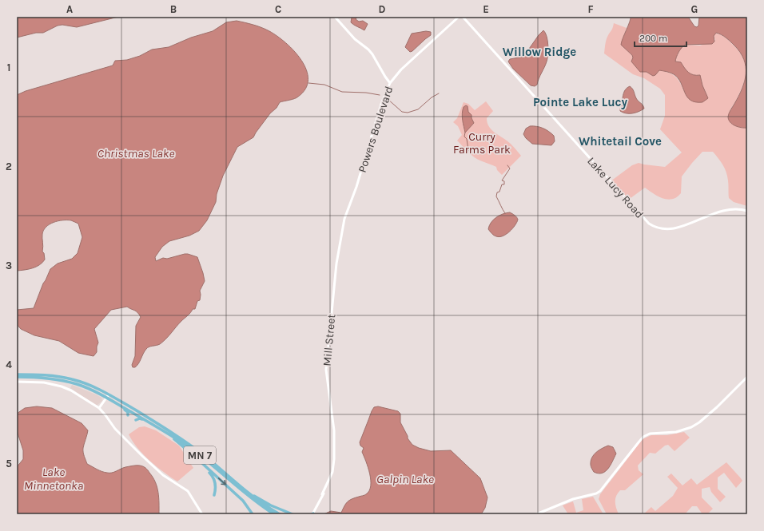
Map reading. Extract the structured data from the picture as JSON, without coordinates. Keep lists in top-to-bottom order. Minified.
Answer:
{"streets":{"main road":["MN 7"],"street":["Powers Boulevard","Lake Lucy Road","Mill Street"]},"crossings":[["Powers Boulevard","Mill Street"]],"districts":["Willow Ridge","Pointe Lake Lucy","Whitetail Cove"],"water":["Christmas Lake","Lake Minnetonka","Galpin Lake"],"parks":["Curry Farms Park"],"scale_bar":"200 m","grid":{"columns":["A","B","C","D","E","F","G"],"rows":["1","2","3","4","5"]}}
